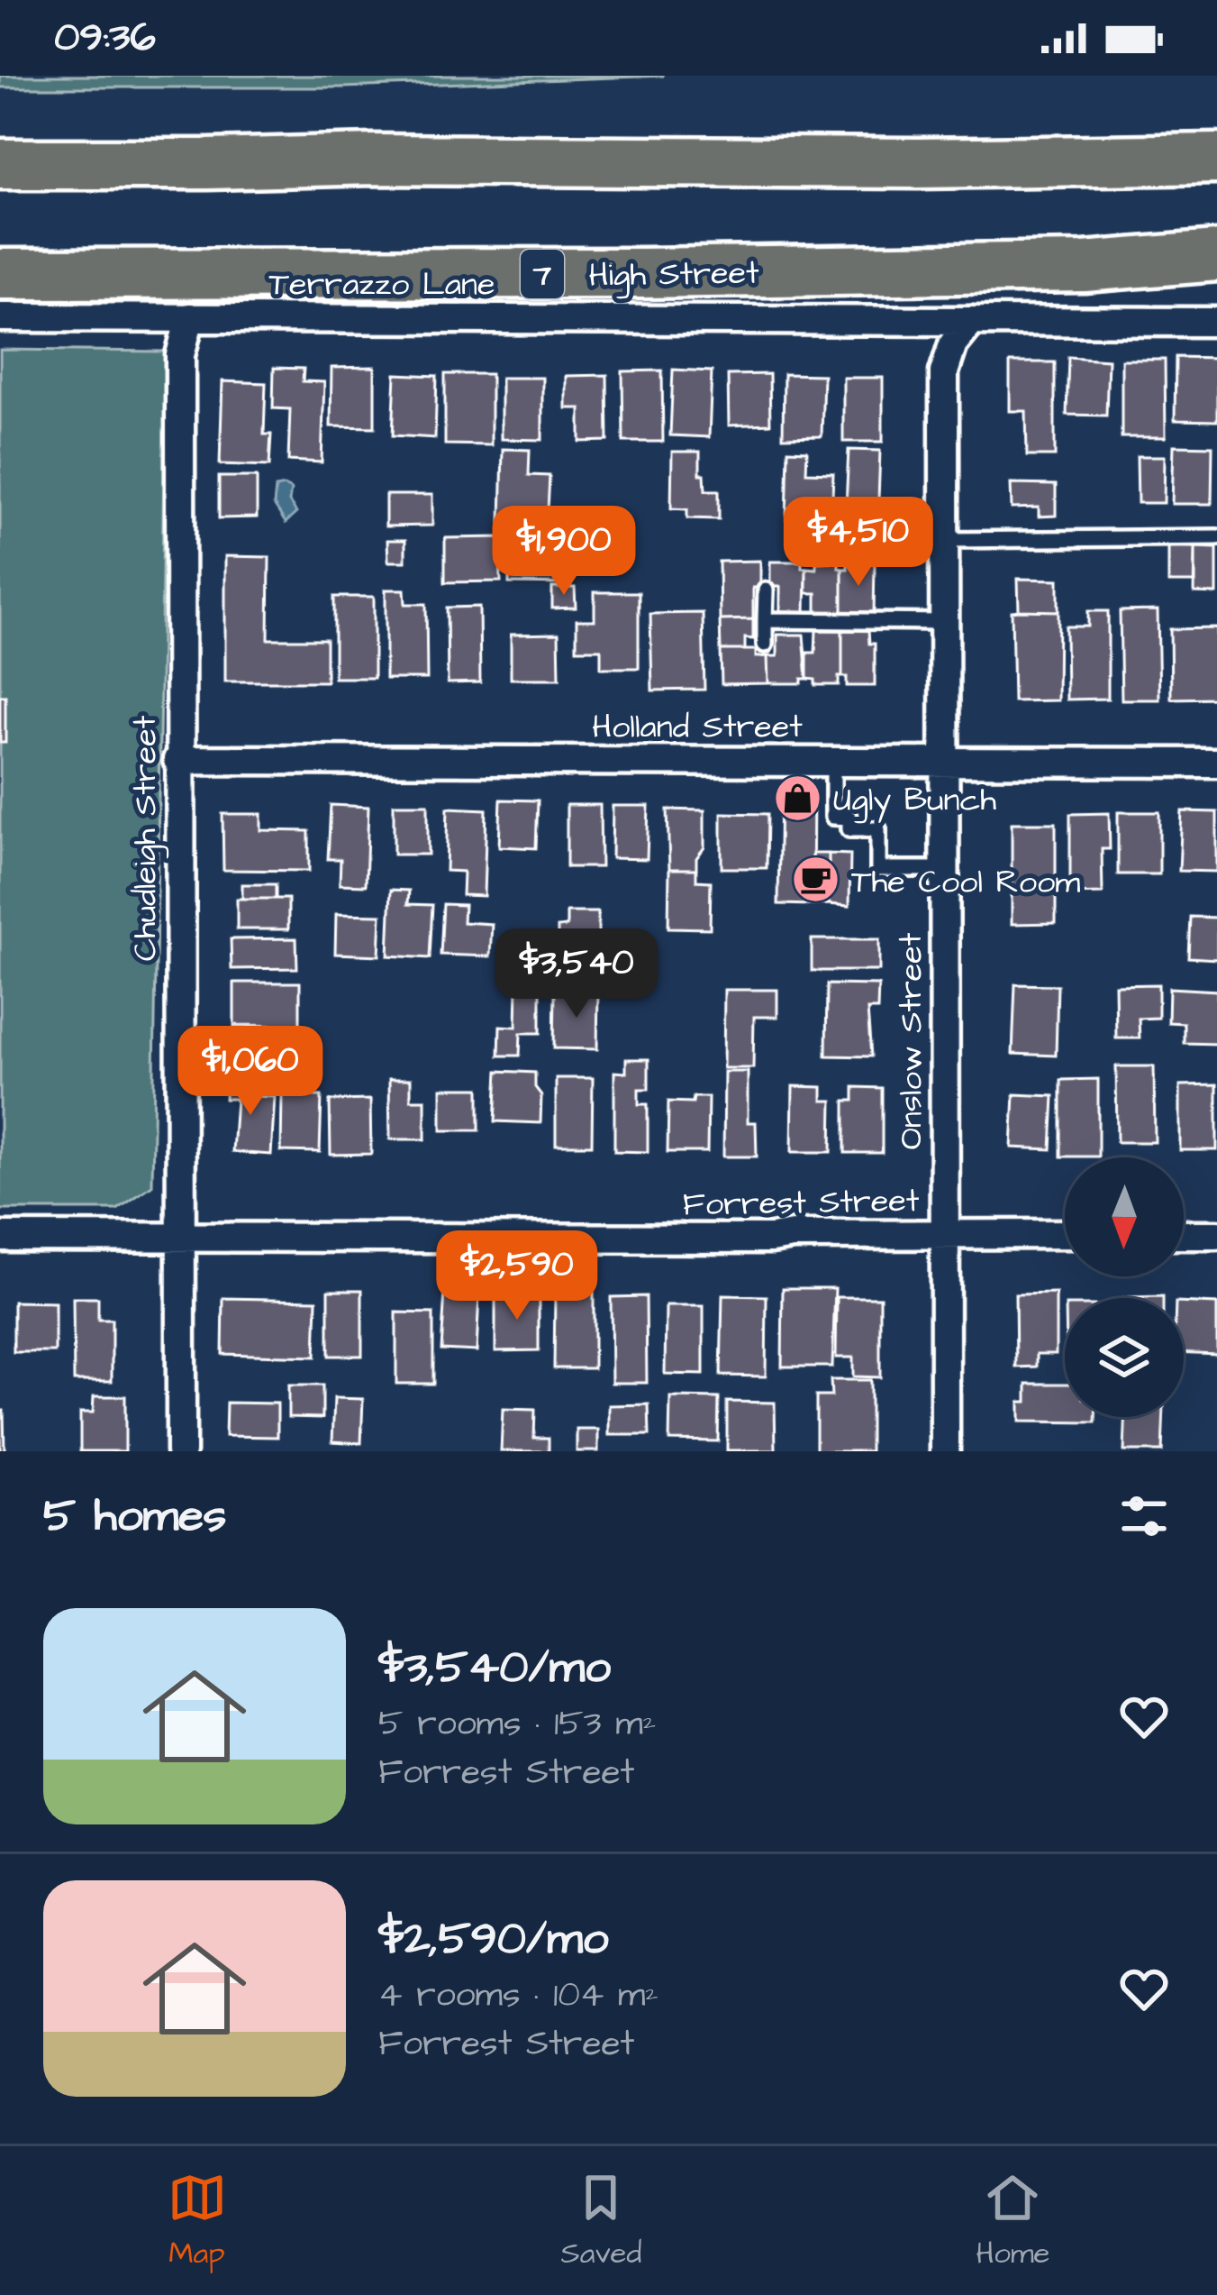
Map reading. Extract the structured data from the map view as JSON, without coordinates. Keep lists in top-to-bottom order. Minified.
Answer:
{"streets":{"highway":["High Street","7"],"street":["Terrazzo Lane","Holland Street","Chudleigh Street","Onslow Street","Forrest Street"]},"crossings":[["Terrazzo Lane","Chudleigh Street"],["Terrazzo Lane","Onslow Street"],["Holland Street","Chudleigh Street"],["Holland Street","Onslow Street"],["Chudleigh Street","Forrest Street"],["Onslow Street","Forrest Street"]],"places":{"shop":["Ugly Bunch"],"cafe":["The Cool Room"]},"north":"bottom","page":{"status":"09:36","price":["$4,510","$1,900","$3,540","$1,060","$2,590"],"heading":"5 homes","list":[{"name":"$3,540/mo","note":"5 rooms · 153 m² · Forrest Street"},{"name":"$2,590/mo","note":"4 rooms · 104 m² · Forrest Street"}],"tabs":["Map","Saved","Home"]}}
